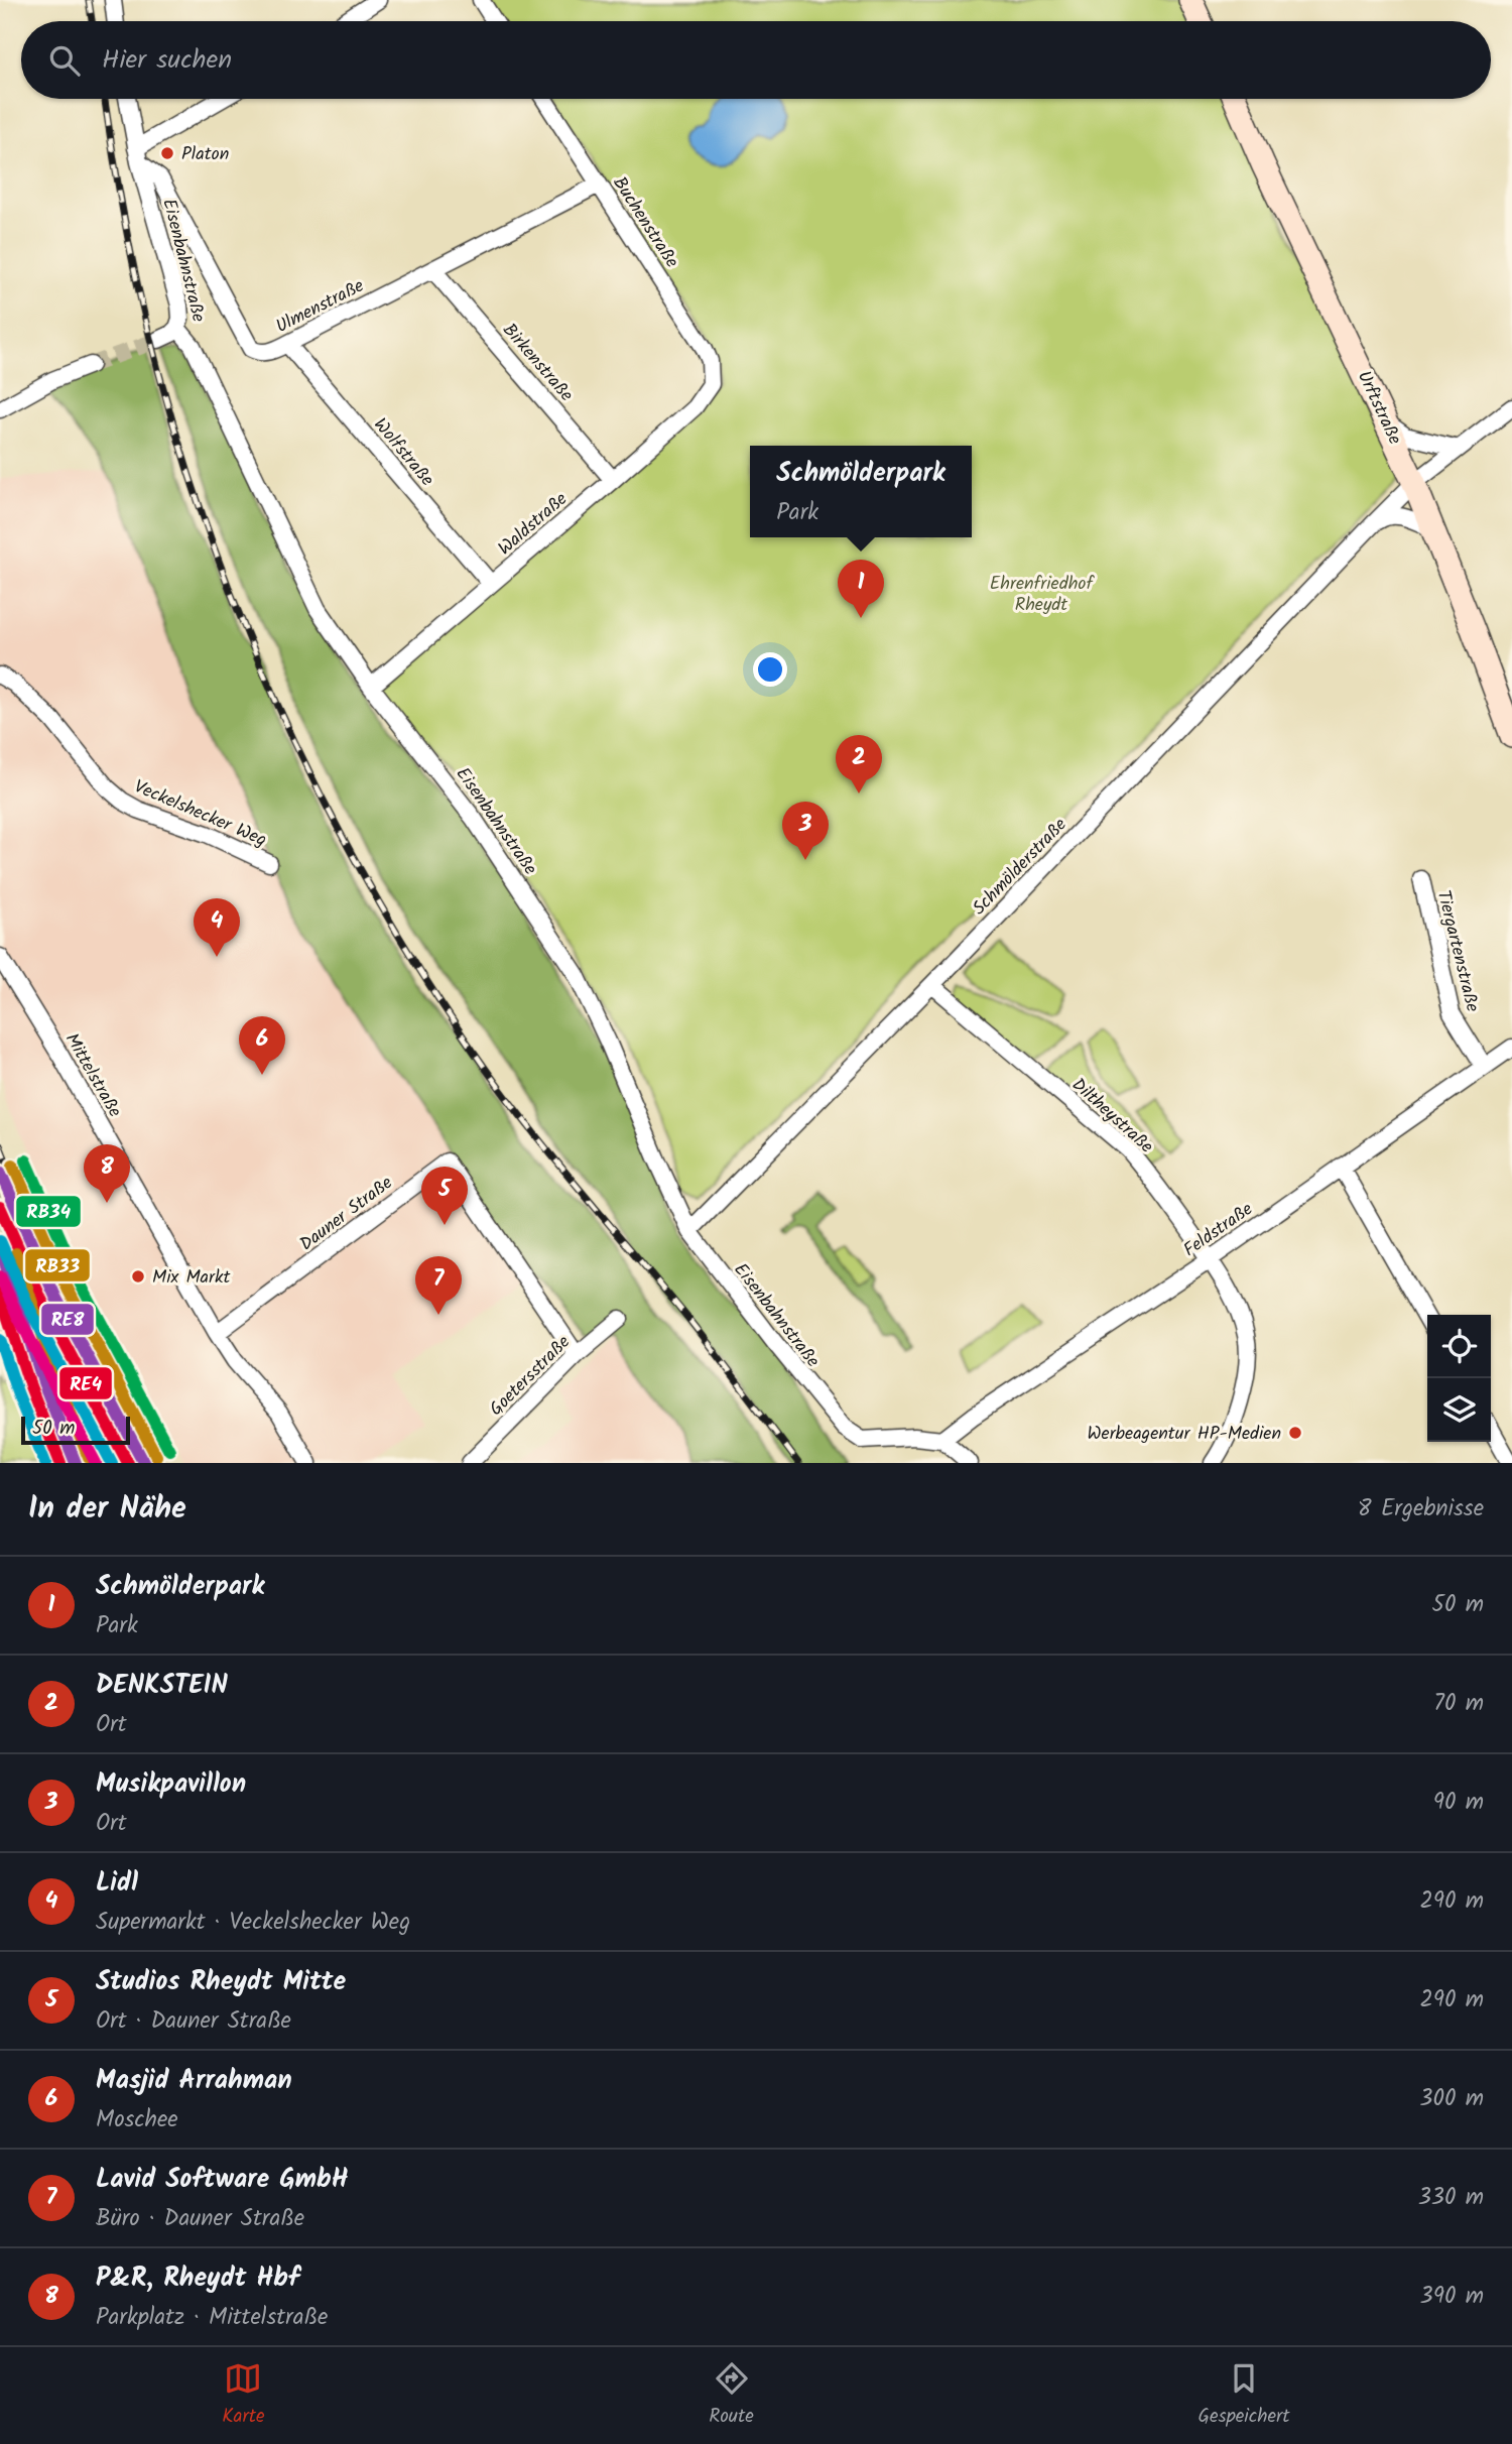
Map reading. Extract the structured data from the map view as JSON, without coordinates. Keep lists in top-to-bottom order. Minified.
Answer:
{"streets":{"street":["Buchenstraße","Eisenbahnstraße","Ulmenstraße","Birkenstraße","Urftstraße","Wolfstraße","Waldstraße","Veckelshecker Weg","Schmölderstraße","Tiergartenstraße","Mittelstraße","Diltheystraße","Dauner Straße","Feldstraße","Goetersstraße"]},"crossings":[["Buchenstraße","Ulmenstraße"],["Buchenstraße","Waldstraße"],["Eisenbahnstraße","Ulmenstraße"],["Eisenbahnstraße","Waldstraße"],["Eisenbahnstraße","Schmölderstraße"],["Eisenbahnstraße","Feldstraße"],["Ulmenstraße","Birkenstraße"],["Ulmenstraße","Wolfstraße"],["Birkenstraße","Waldstraße"],["Urftstraße","Schmölderstraße"],["Wolfstraße","Waldstraße"],["Schmölderstraße","Diltheystraße"],["Tiergartenstraße","Feldstraße"],["Mittelstraße","Dauner Straße"],["Diltheystraße","Feldstraße"],["Dauner Straße","Goetersstraße"]],"parks":["Ehrenfriedhof Rheydt"],"places":["Platon","Mix Markt","Werbeagentur HP-Medien"],"lines":["transit line RB34","transit line RB33","transit line RE8","transit line RE4"],"scale_bar":"50 m","page":{"search":"Hier suchen","popup":["Schmölderpark","Park"],"pins":["1","2","3","4","6","8","5","7"],"scale":"50 m","heading":["In der Nähe","8 Ergebnisse"],"list":[{"mark":"1","name":"Schmölderpark","note":"Park","value":"50 m"},{"mark":"2","name":"DENKSTEIN","note":"Ort","value":"70 m"},{"mark":"3","name":"Musikpavillon","note":"Ort","value":"90 m"},{"mark":"4","name":"Lidl","note":"Supermarkt · Veckelshecker Weg","value":"290 m"},{"mark":"5","name":"Studios Rheydt Mitte","note":"Ort · Dauner Straße","value":"290 m"},{"mark":"6","name":"Masjid Arrahman","note":"Moschee","value":"300 m"},{"mark":"7","name":"Lavid Software GmbH","note":"Büro · Dauner Straße","value":"330 m"},{"mark":"8","name":"P&R, Rheydt Hbf","note":"Parkplatz · Mittelstraße","value":"390 m"}],"nav":["Karte","Route","Gespeichert"]}}
